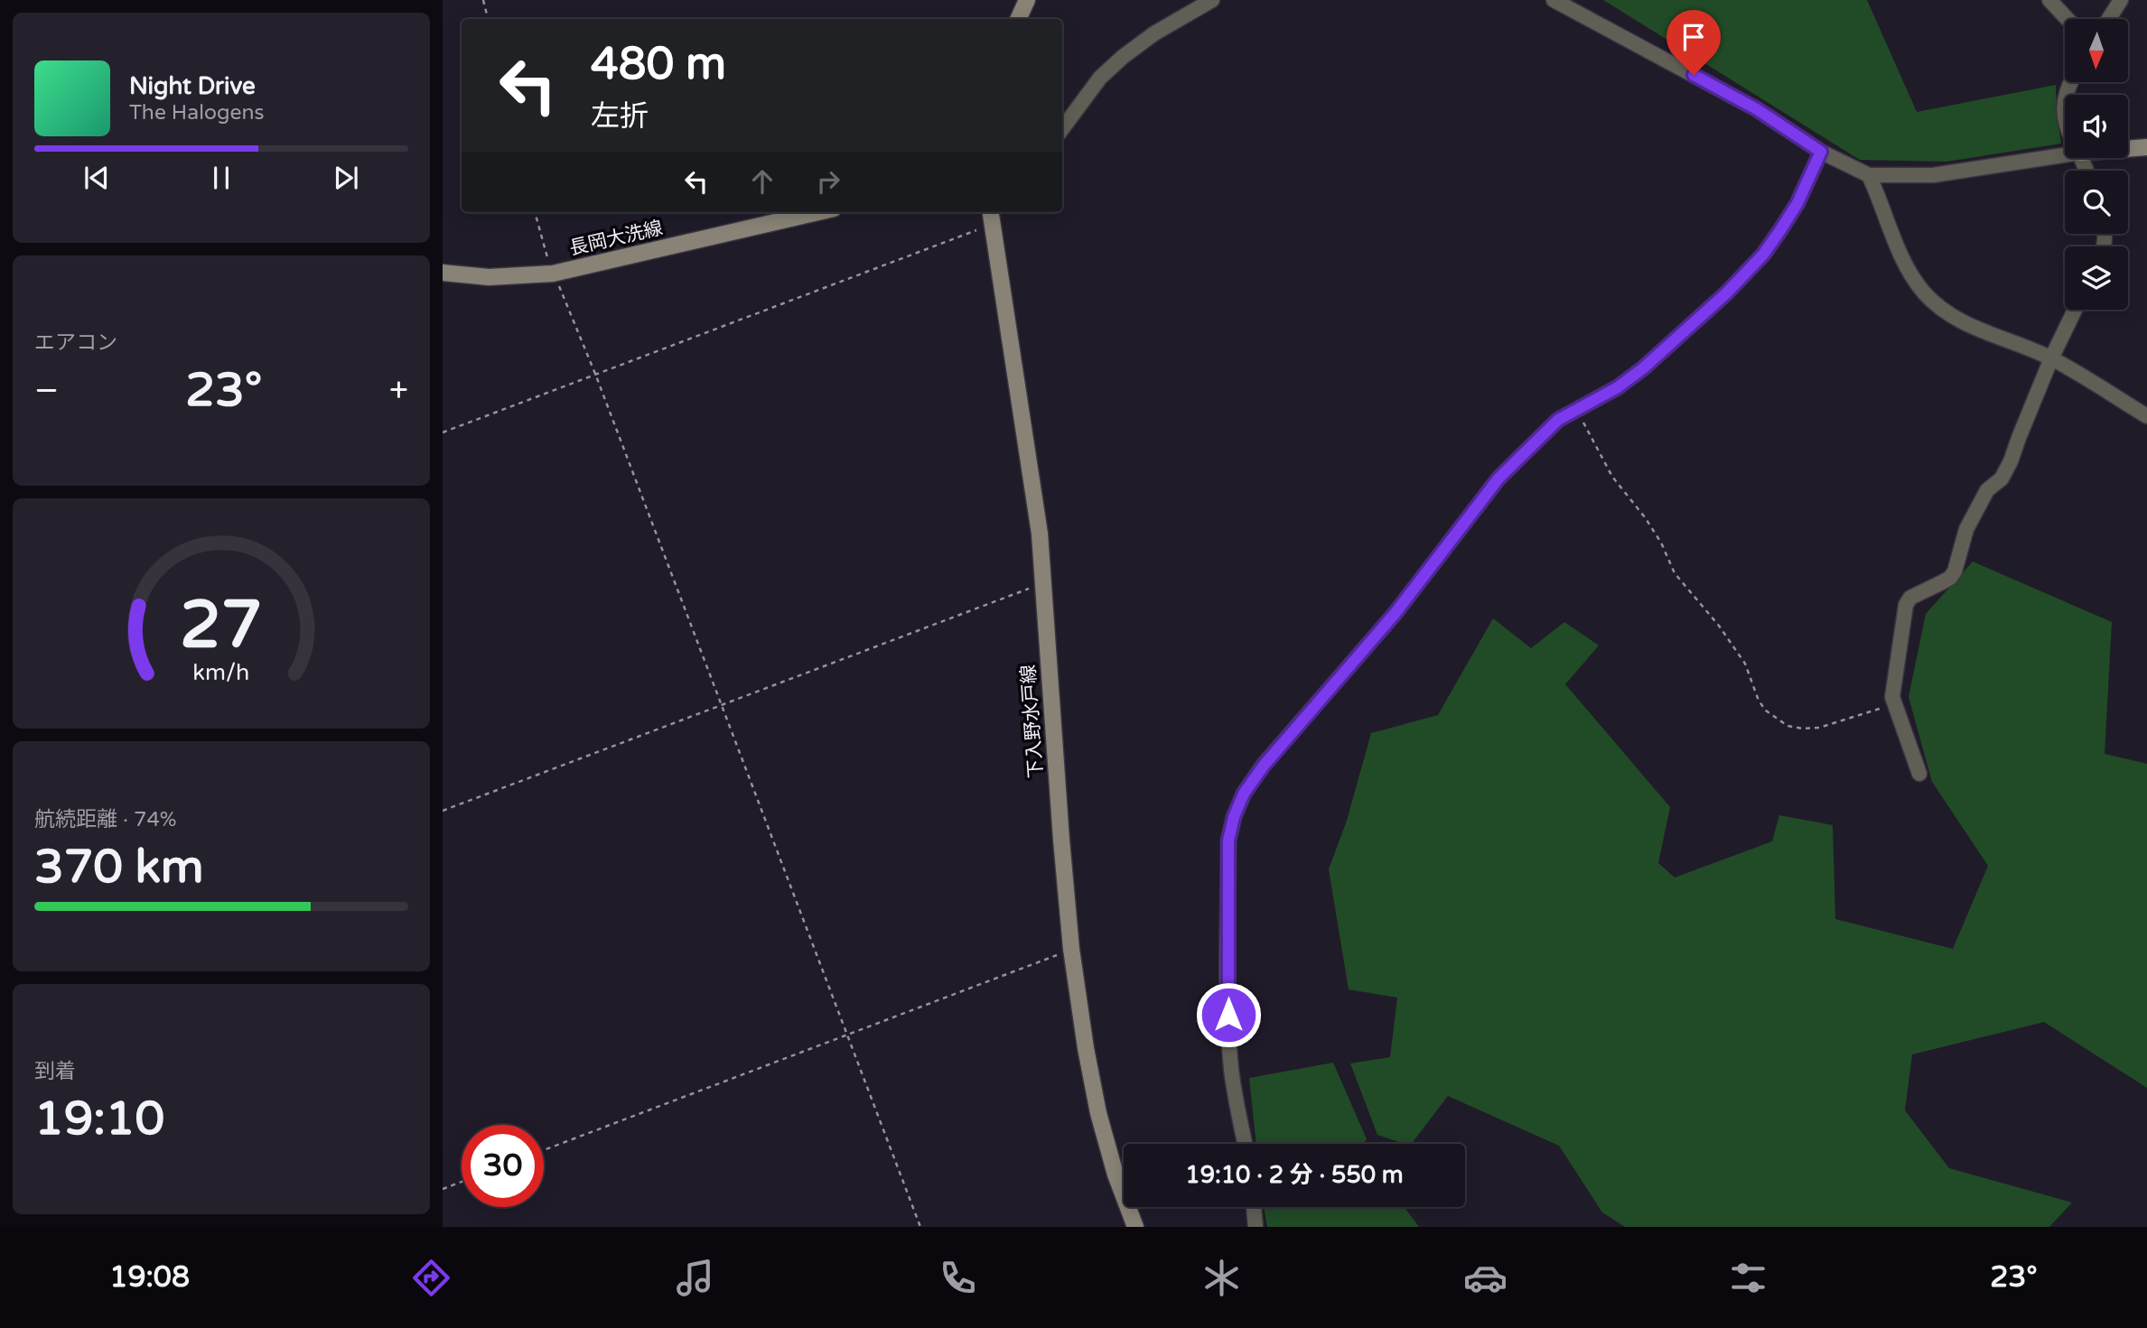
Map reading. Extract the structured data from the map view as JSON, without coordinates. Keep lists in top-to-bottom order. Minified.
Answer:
{"streets":{"main road":["長岡大洗線","下入野水戸線"]},"north":"bottom","page":{"turn":["480 m","左折"],"song":["Night Drive","The Halogens"],"tile":["エアコン",["航続距離 · 74%","370 km"],["到着","19:10"]],"heat":["−","23°","+"],"limit":"30","trip":"19:10 · 2 分 · 550 m","tabs":["19:08","23°"],"gauge":["27","km/h"]}}
